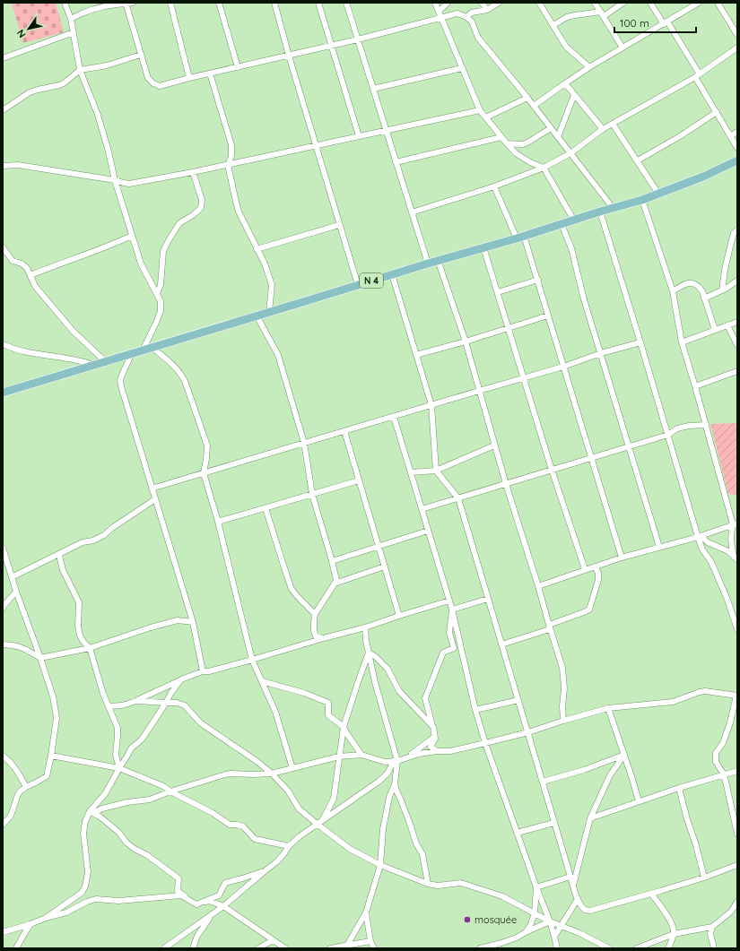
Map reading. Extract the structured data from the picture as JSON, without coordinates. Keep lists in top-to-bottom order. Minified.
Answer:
{"streets":{"main road":["N 4"]},"places":["mosquée"],"scale_bar":"100 m","north":"bottom left"}
